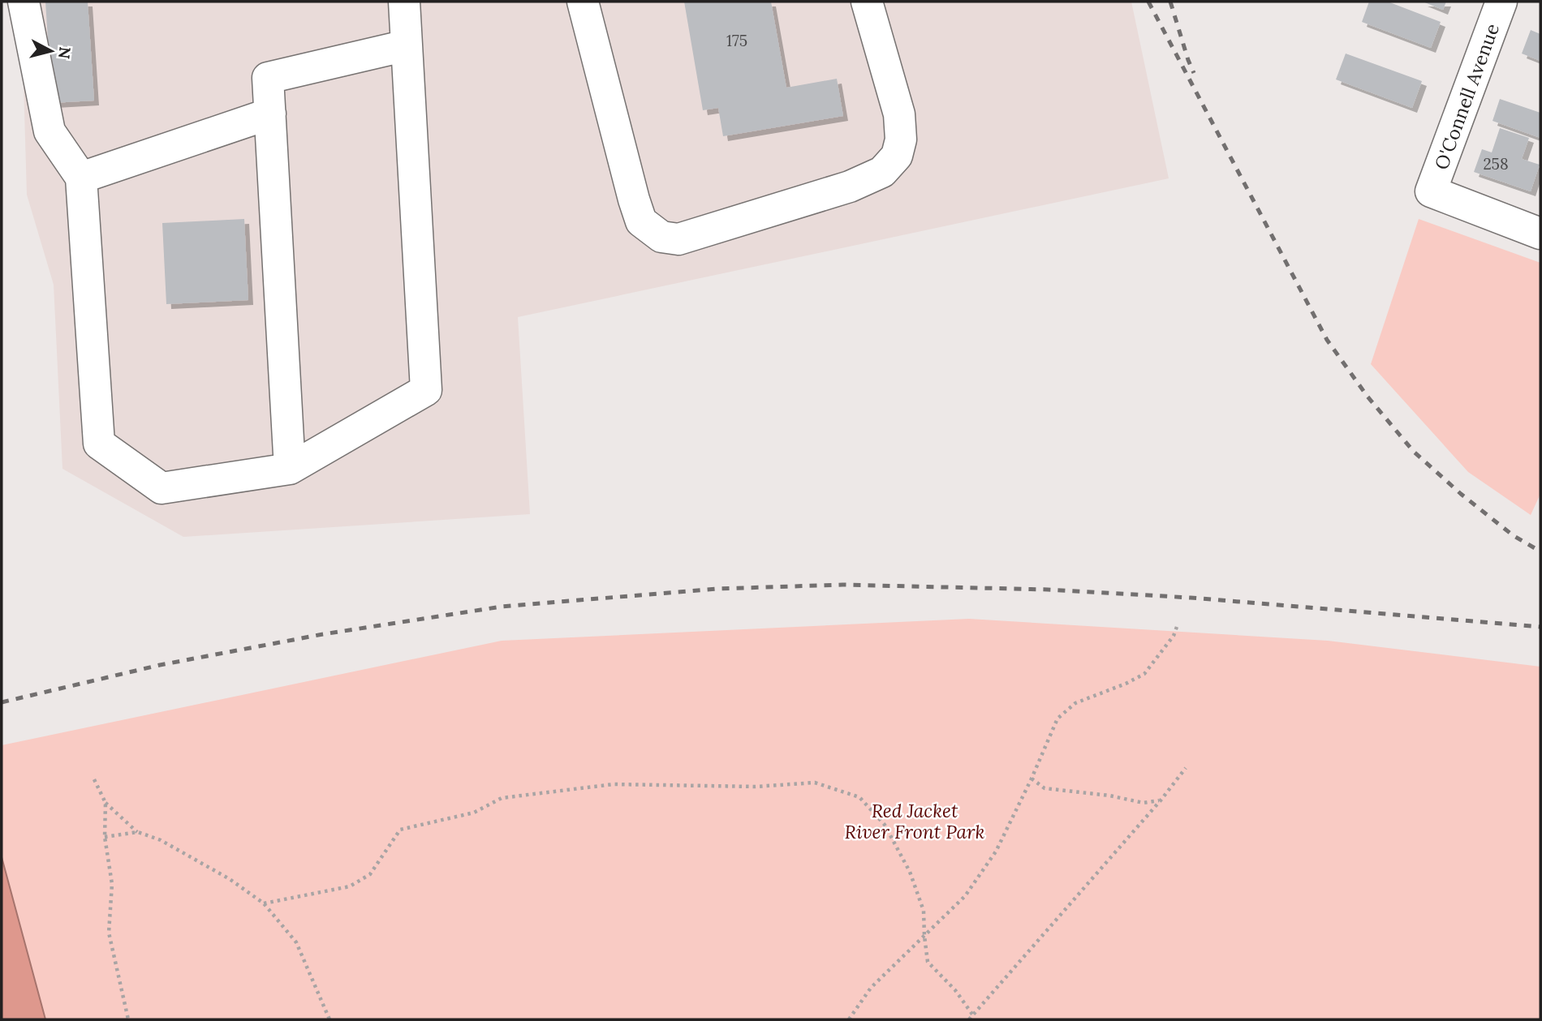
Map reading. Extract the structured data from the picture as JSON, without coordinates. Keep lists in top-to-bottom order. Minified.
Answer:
{"streets":{"street":["O'Connell Avenue"]},"parks":["Red Jacket River Front Park"],"house_numbers":["175","258"],"north":"right"}
